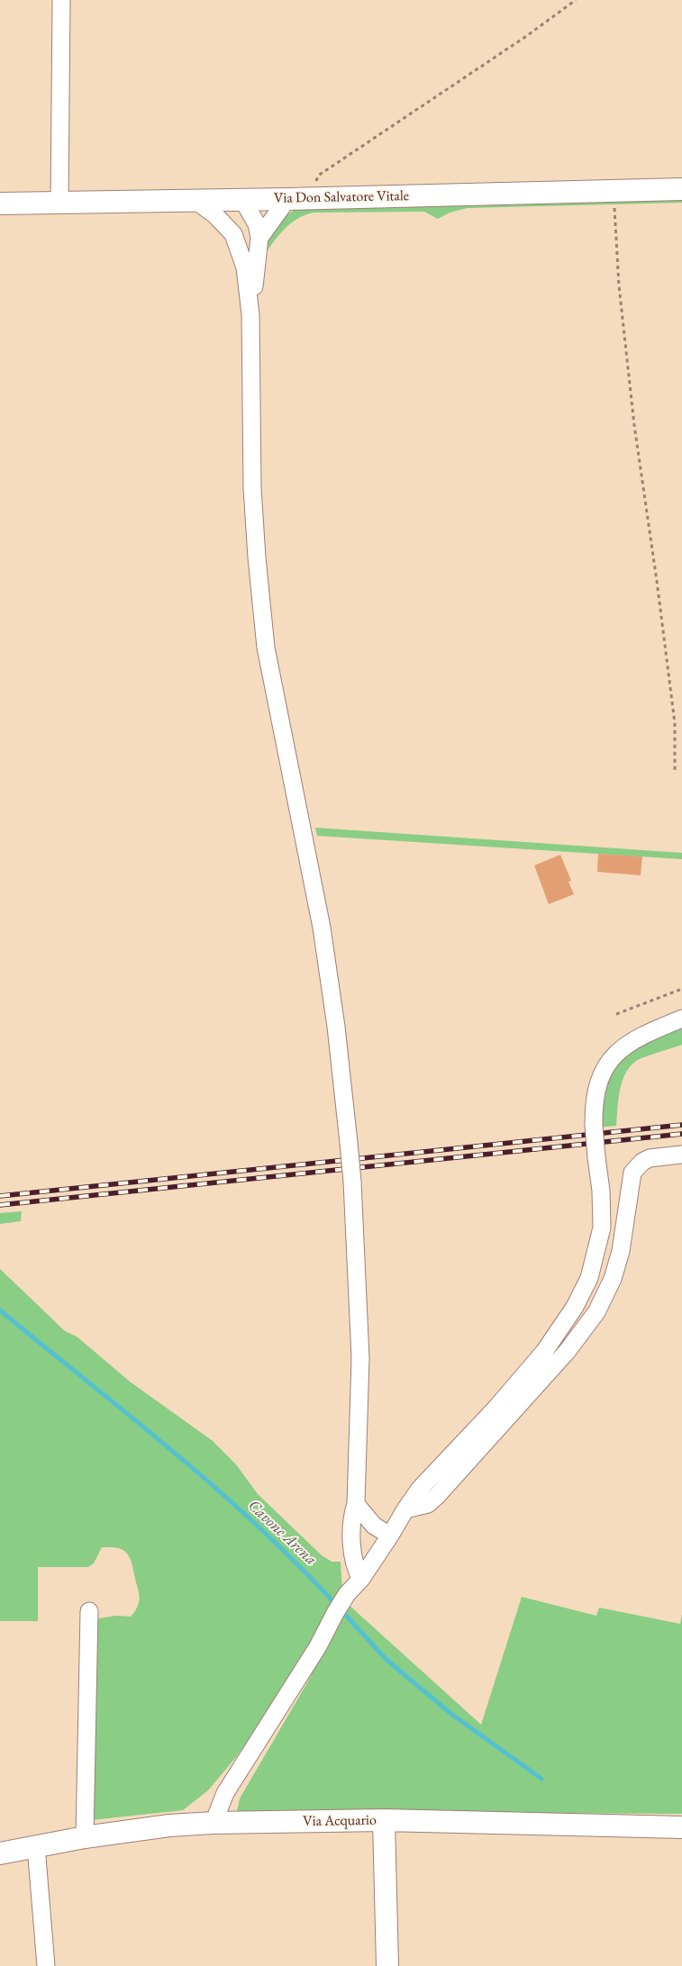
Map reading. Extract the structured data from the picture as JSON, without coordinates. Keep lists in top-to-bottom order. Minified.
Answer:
{"streets":{"street":["Via Don Salvatore Vitale","Via Acquario"]},"water":["Cavone Arena"]}
